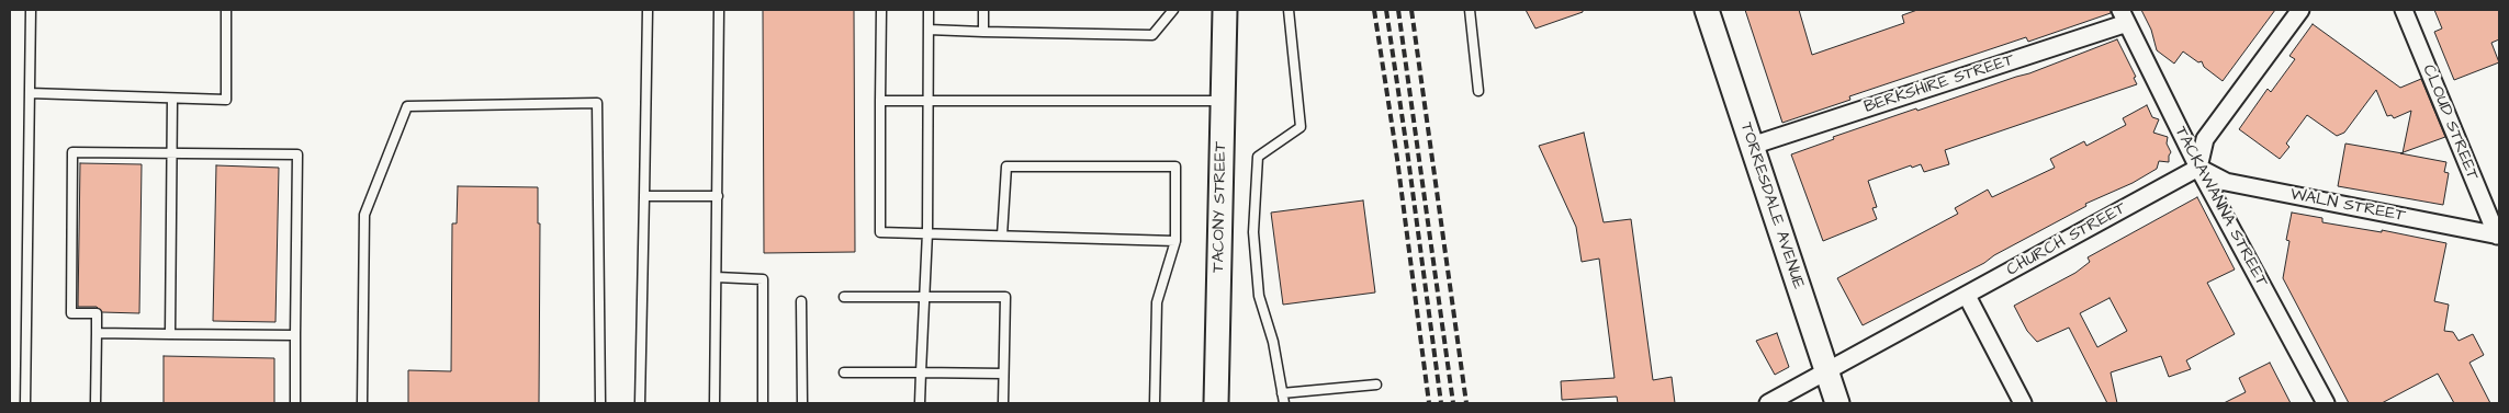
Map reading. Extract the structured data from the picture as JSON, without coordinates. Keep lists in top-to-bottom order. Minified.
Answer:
{"streets":{"main road":["TORRESDALE AVENUE","TACONY STREET"],"street":["BERKSHIRE STREET","CLOUD STREET","WALN STREET","TACKAWANNA STREET","CHURCH STREET"]},"crossings":[["BERKSHIRE STREET","TORRESDALE AVENUE"],["BERKSHIRE STREET","TACKAWANNA STREET"],["CLOUD STREET","WALN STREET"],["TORRESDALE AVENUE","CHURCH STREET"],["WALN STREET","TACKAWANNA STREET"],["WALN STREET","CHURCH STREET"],["TACKAWANNA STREET","CHURCH STREET"]]}
